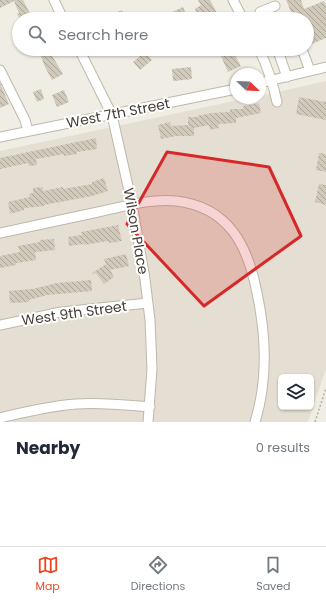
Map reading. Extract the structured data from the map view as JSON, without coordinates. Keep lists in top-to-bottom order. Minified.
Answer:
{"streets":{"street":["West 7th Street","Wilson Place","West 9th Street"]},"crossings":[["West 7th Street","Wilson Place"],["Wilson Place","West 9th Street"]],"north":"bottom right","page":{"search":"Search here","heading":["Nearby","0 results"],"nav":["Map","Directions","Saved"]}}
